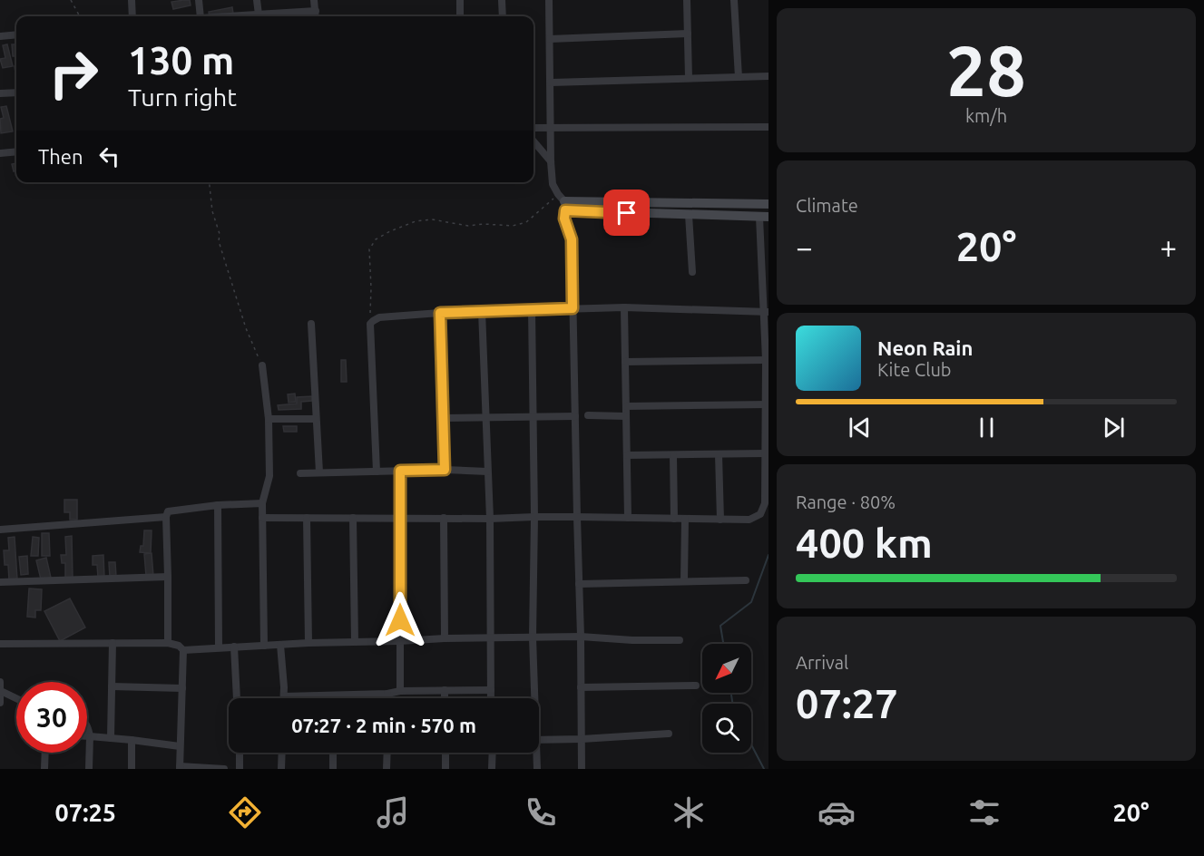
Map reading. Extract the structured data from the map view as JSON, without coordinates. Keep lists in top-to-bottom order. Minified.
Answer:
{"north":"bottom left","page":{"tile":[["28","km/h"],"Climate",["Range · 80%","400 km"],["Arrival","07:27"]],"turn":["130 m","Turn right"],"then":"Then","heat":["−","20°","+"],"song":["Neon Rain","Kite Club"],"limit":"30","trip":"07:27 · 2 min · 570 m","tabs":["07:25","20°"]}}
